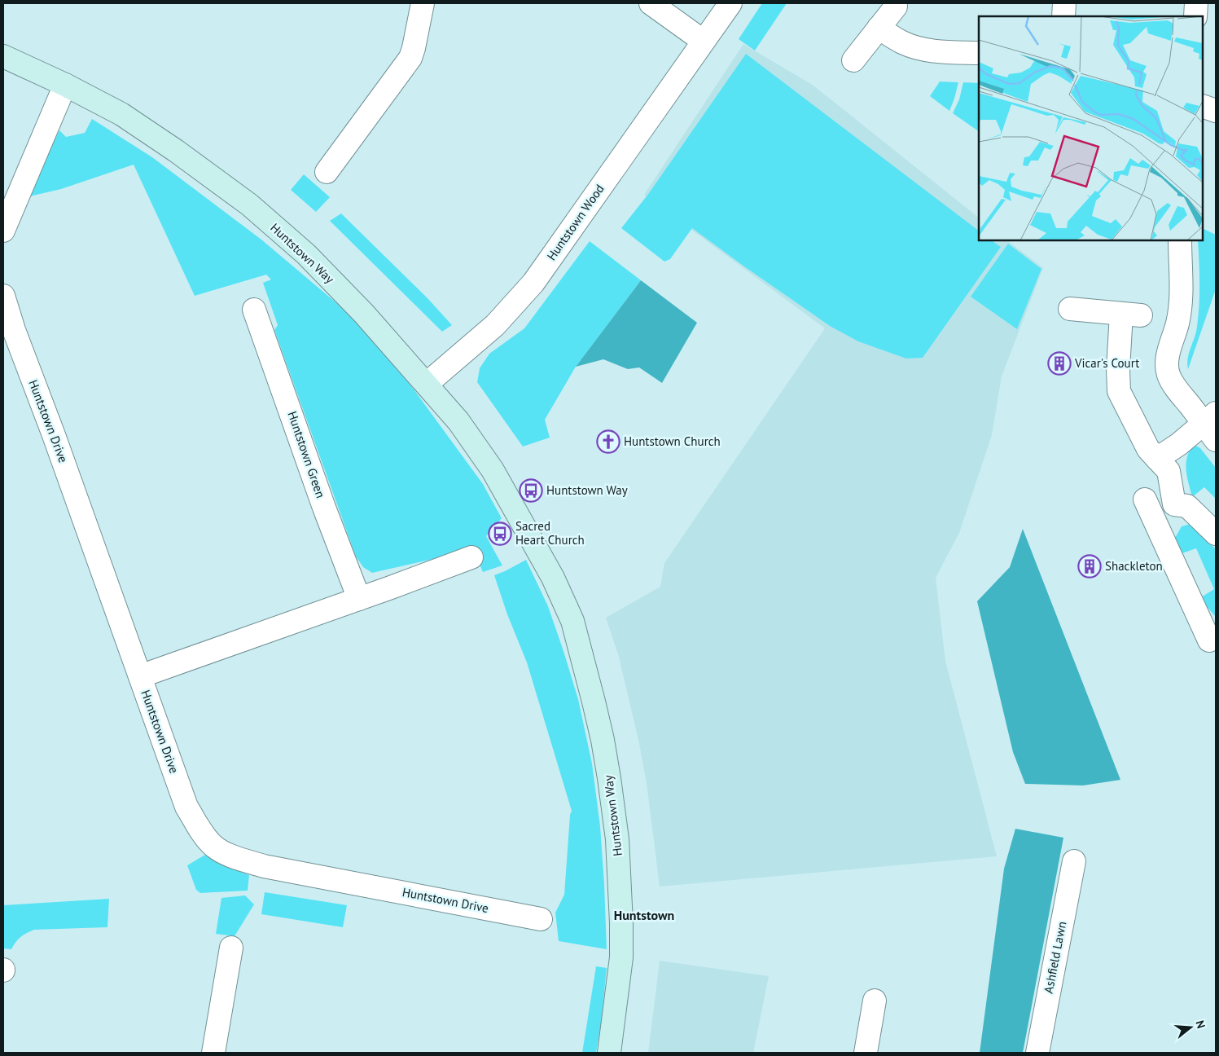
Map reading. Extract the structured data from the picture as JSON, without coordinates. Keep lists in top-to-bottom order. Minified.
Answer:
{"streets":{"street":["Huntstown Wood","Huntstown Way","Huntstown Drive","Huntstown Green","Ashfield Lawn"]},"crossings":[["Huntstown Wood","Huntstown Way"]],"districts":["Huntstown"],"places":{"building":["Vicar's Court","Shackleton"],"church":["Huntstown Church"],"bus stop":["Huntstown Way","Sacred Heart Church"]},"north":"right"}
